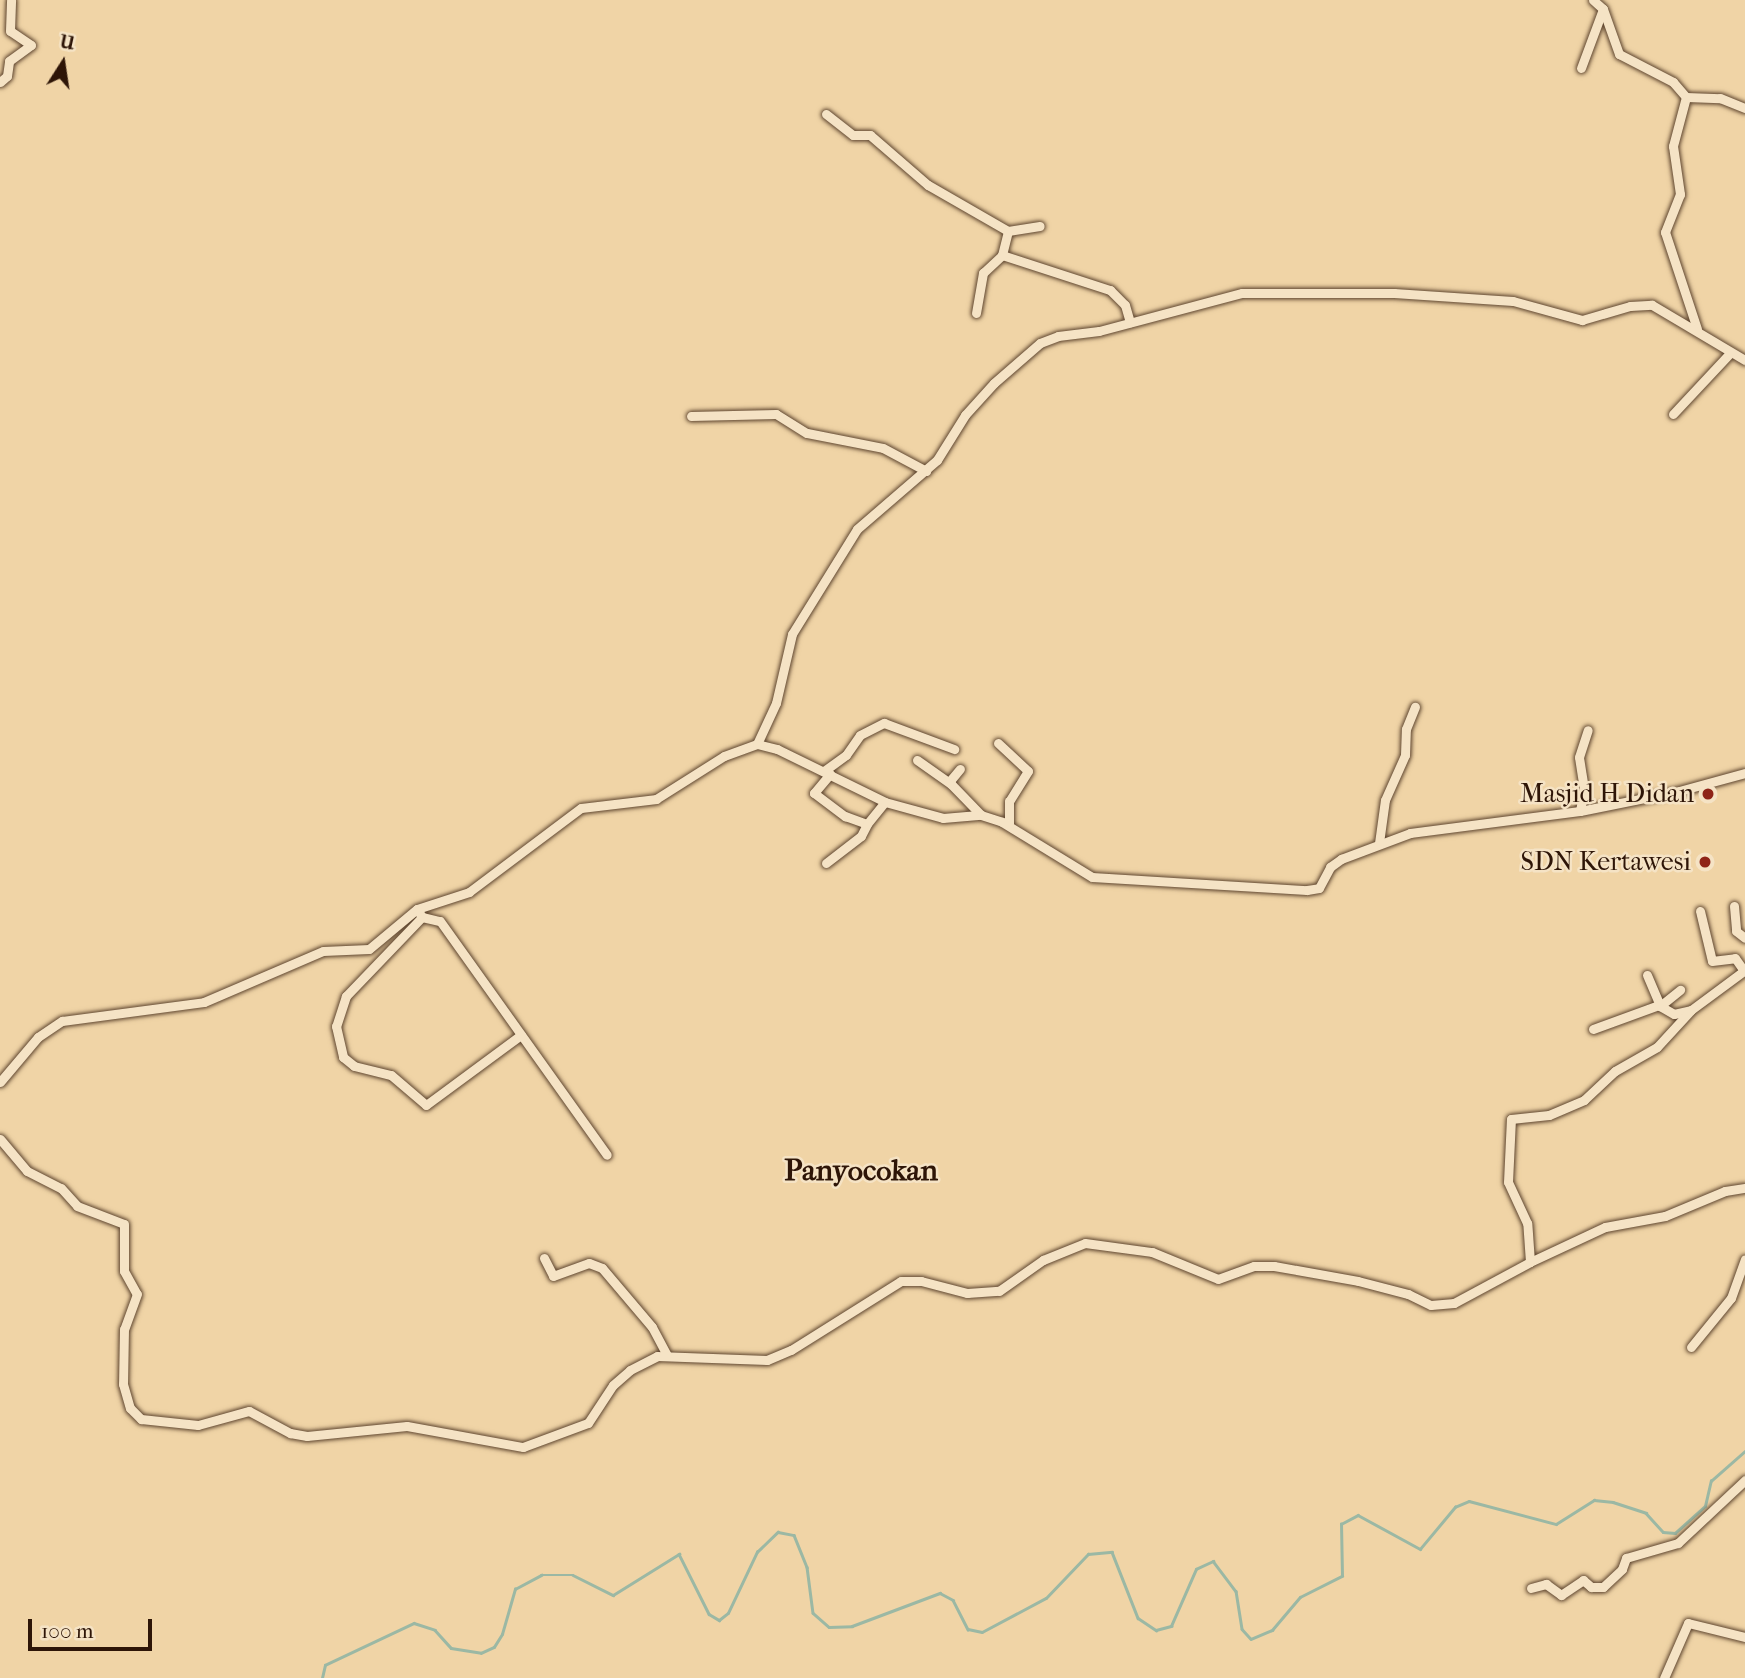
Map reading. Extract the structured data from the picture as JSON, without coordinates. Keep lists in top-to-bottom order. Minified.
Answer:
{"districts":["Panyocokan"],"places":["Masjid H Didan","SDN Kertawesi"],"scale_bar":"100 m","north":"top"}
